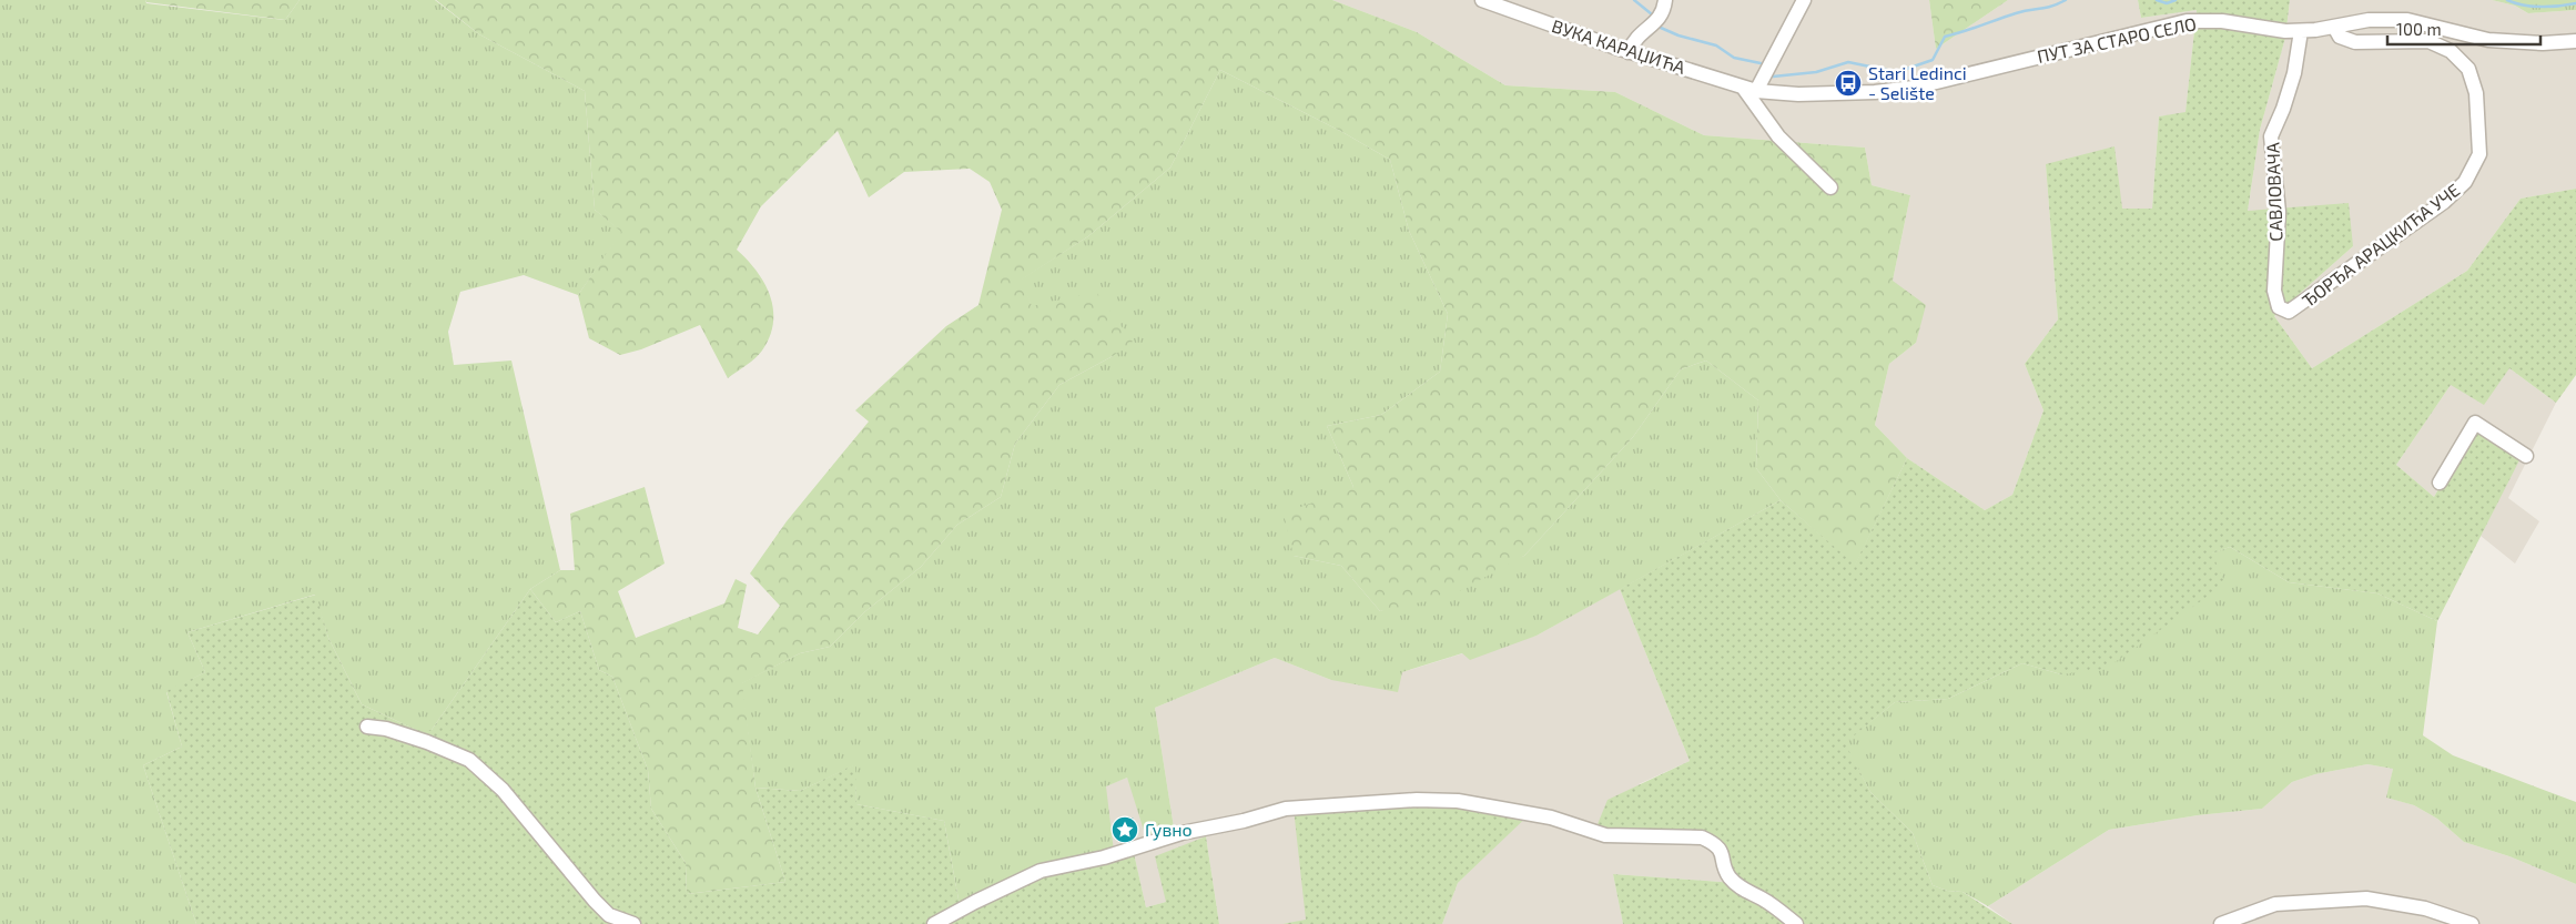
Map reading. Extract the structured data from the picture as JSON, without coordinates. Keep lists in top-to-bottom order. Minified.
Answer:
{"streets":{"street":["ПУТ ЗА СТАРО СЕЛО","ВУКА КАРАЏИЋА","САВЛОВАЧА","ЂОРЂА АРАЦКИЋА УЧЕ"]},"crossings":[["ПУТ ЗА СТАРО СЕЛО","ВУКА КАРАЏИЋА"],["ПУТ ЗА СТАРО СЕЛО","САВЛОВАЧА"],["ПУТ ЗА СТАРО СЕЛО","ЂОРЂА АРАЦКИЋА УЧЕ"],["САВЛОВАЧА","ЂОРЂА АРАЦКИЋА УЧЕ"]],"places":{"bus stop":["Stari Ledinci - Selište"],"place":["Гувно"]},"scale_bar":"100 m"}
